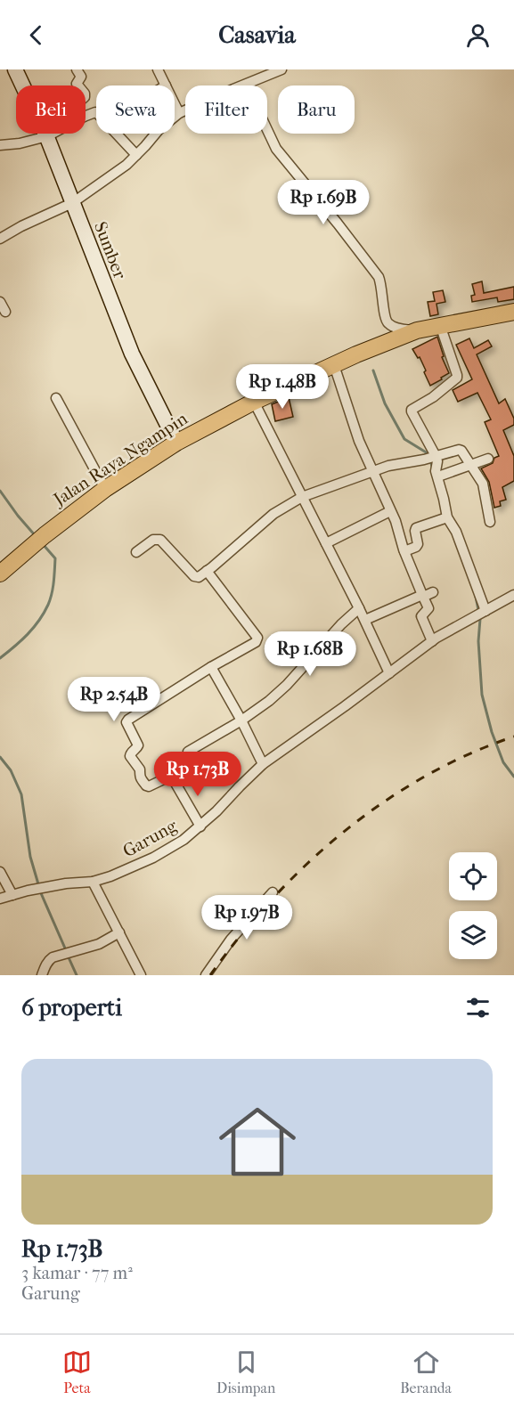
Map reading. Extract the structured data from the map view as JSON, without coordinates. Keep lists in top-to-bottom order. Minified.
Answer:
{"streets":{"main road":["Jalan Raya Ngampin"],"street":["Sumber","Garung"]},"crossings":[["Sumber","Jalan Raya Ngampin"]],"page":{"header":"Casavia","chip":["Beli","Sewa","Filter","Baru"],"price":["Rp 1.69B","Rp 1.48B","Rp 1.68B","Rp 2.54B","Rp 1.73B","Rp 1.97B"],"heading":"6 properti","list":[{"name":"Rp 1.73B","note":"3 kamar · 77 m² · Garung"}],"tabs":["Peta","Disimpan","Beranda"]}}
